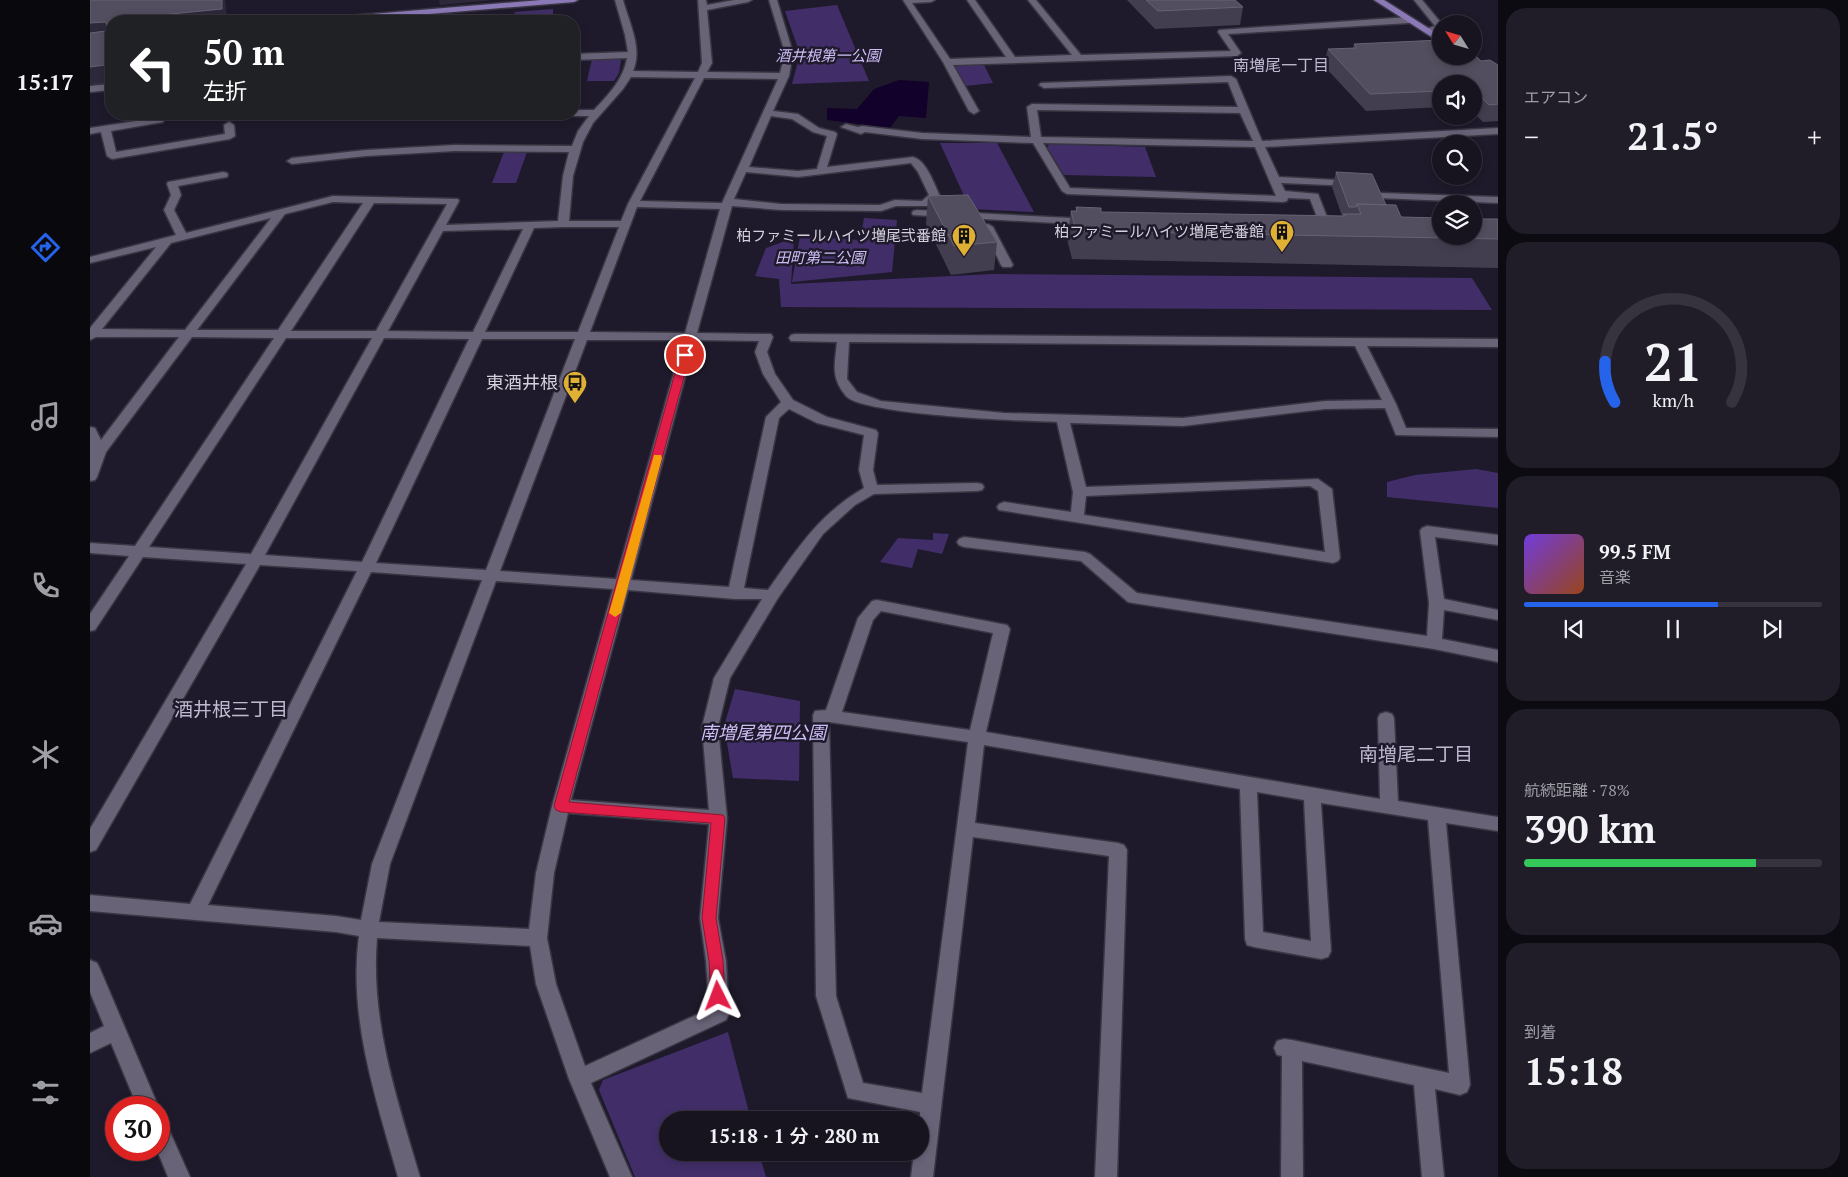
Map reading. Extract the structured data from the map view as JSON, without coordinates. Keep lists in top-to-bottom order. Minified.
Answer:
{"districts":["南増尾一丁目","酒井根三丁目","南増尾二丁目"],"parks":["酒井根第一公園","田町第二公園","南増尾第四公園"],"places":{"building":["柏ファミールハイツ増尾壱番館","柏ファミールハイツ増尾弐番館"],"bus stop":["東酒井根"]},"north":"top left","page":{"tabs":"15:17","tile":["エアコン",["航続距離 · 78%","390 km"],["到着","15:18"]],"turn":["50 m","左折"],"heat":["−","21.5°","+"],"song":["99.5 FM","音楽"],"limit":"30","trip":"15:18 · 1 分 · 280 m","gauge":["21","km/h"]}}
